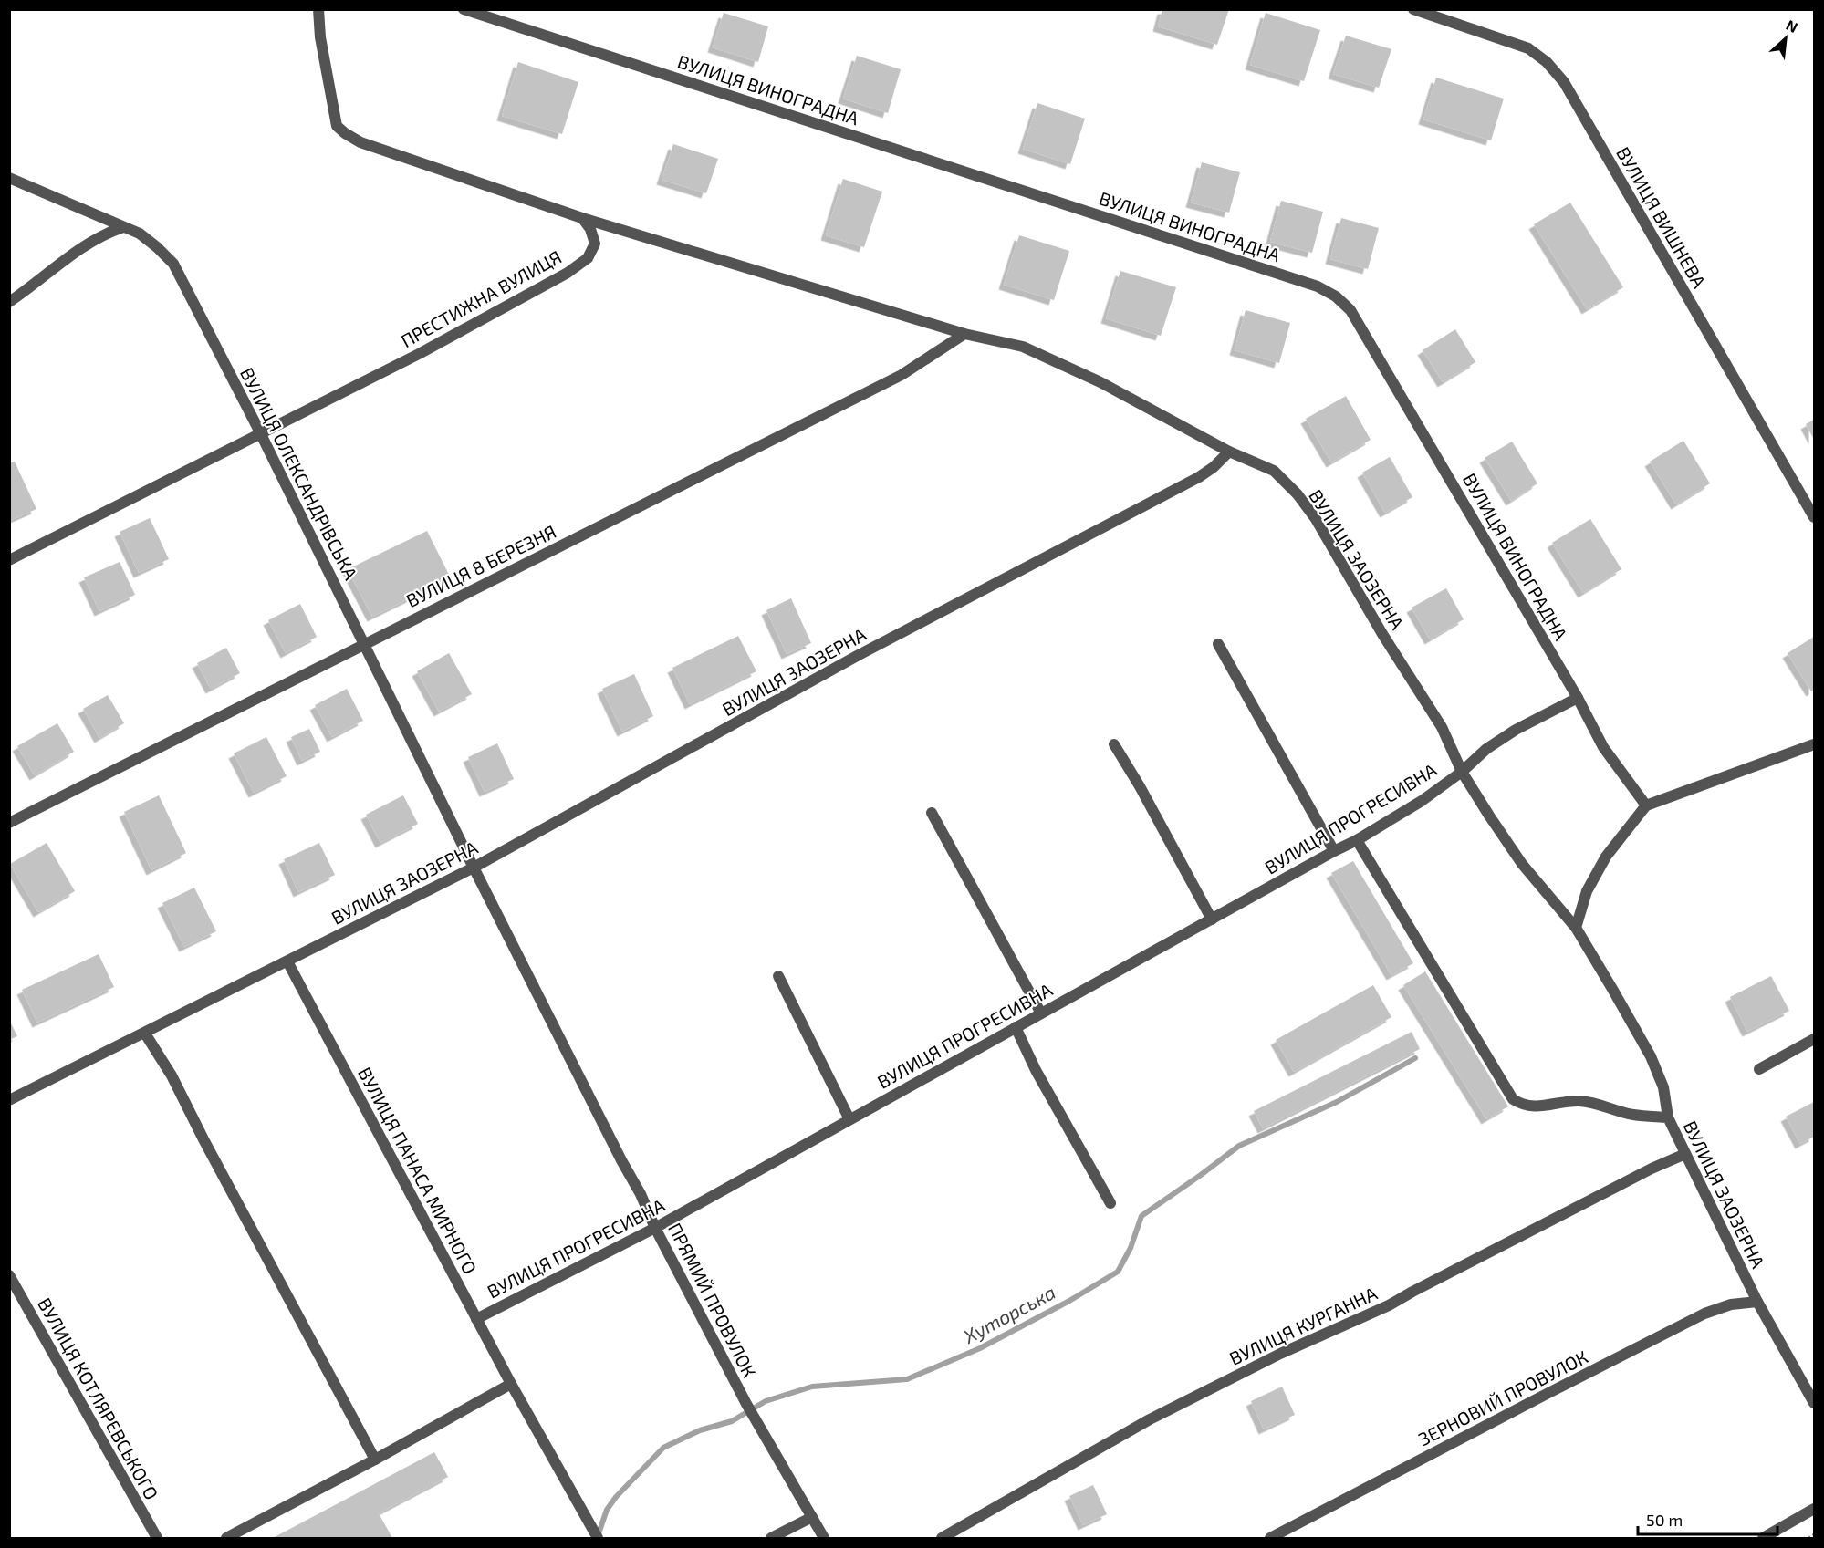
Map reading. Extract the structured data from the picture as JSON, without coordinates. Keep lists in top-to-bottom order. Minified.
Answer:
{"streets":{"street":["ВУЛИЦЯ ВИНОГРАДНА","ВУЛИЦЯ ВИШНЕВА","ПРЕСТИЖНА ВУЛИЦЯ","ВУЛИЦЯ ОЛЕКСАНДРІВСЬКА","ВУЛИЦЯ ЗАОЗЕРНА","ВУЛИЦЯ 8 БЕРЕЗНЯ","ВУЛИЦЯ ПРОГРЕСИВНА","ВУЛИЦЯ ПАНАСА МИРНОГО","ПРЯМИЙ ПРОВУЛОК","ВУЛИЦЯ КУРГАННА","ЗЕРНОВИЙ ПРОВУЛОК","ВУЛИЦЯ КОТЛЯРЕВСЬКОГО"]},"crossings":[["ВУЛИЦЯ ВИНОГРАДНА","ВУЛИЦЯ ПРОГРЕСИВНА"],["ПРЕСТИЖНА ВУЛИЦЯ","ВУЛИЦЯ ОЛЕКСАНДРІВСЬКА"],["ВУЛИЦЯ ОЛЕКСАНДРІВСЬКА","ВУЛИЦЯ ЗАОЗЕРНА"],["ВУЛИЦЯ ОЛЕКСАНДРІВСЬКА","ВУЛИЦЯ 8 БЕРЕЗНЯ"],["ВУЛИЦЯ ОЛЕКСАНДРІВСЬКА","ПРЯМИЙ ПРОВУЛОК"],["ВУЛИЦЯ ЗАОЗЕРНА","ВУЛИЦЯ ПРОГРЕСИВНА"],["ВУЛИЦЯ ЗАОЗЕРНА","ВУЛИЦЯ ПАНАСА МИРНОГО"],["ВУЛИЦЯ ЗАОЗЕРНА","ПРЯМИЙ ПРОВУЛОК"],["ВУЛИЦЯ ЗАОЗЕРНА","ВУЛИЦЯ КУРГАННА"],["ВУЛИЦЯ ЗАОЗЕРНА","ЗЕРНОВИЙ ПРОВУЛОК"],["ВУЛИЦЯ ПРОГРЕСИВНА","ВУЛИЦЯ ПАНАСА МИРНОГО"],["ВУЛИЦЯ ПРОГРЕСИВНА","ПРЯМИЙ ПРОВУЛОК"]],"water":["Хуторська"],"scale_bar":"50 m","north":"top right"}
